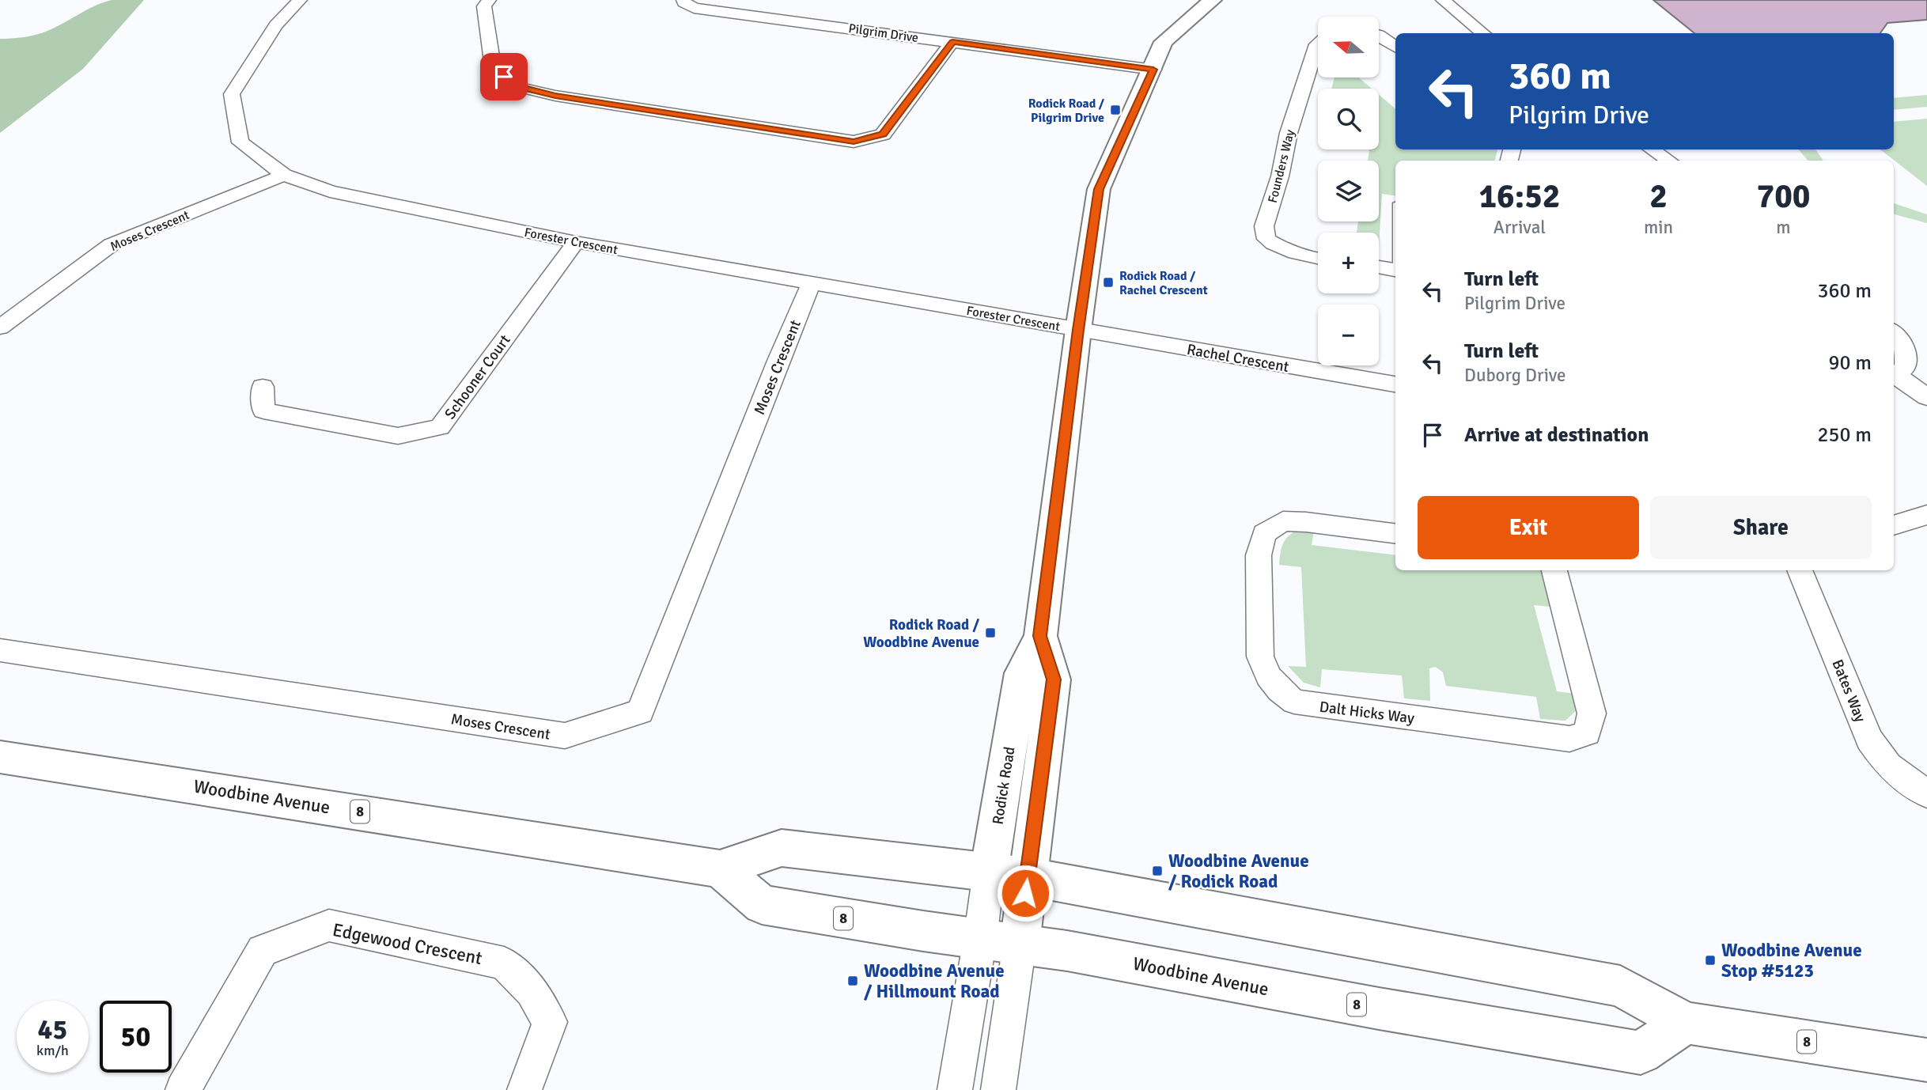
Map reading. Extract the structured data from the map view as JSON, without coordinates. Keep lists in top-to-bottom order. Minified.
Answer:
{"streets":{"main road":["Rodick Road","Woodbine Avenue","8"],"street":["Pilgrim Drive","Founders Way","Moses Crescent","Forester Crescent","Rachel Crescent","Schooner Court","Bates Way","Dalt Hicks Way","Edgewood Crescent"]},"crossings":[["Pilgrim Drive","Rodick Road"],["Moses Crescent","Forester Crescent"],["Forester Crescent","Rachel Crescent"],["Forester Crescent","Schooner Court"],["Forester Crescent","Rodick Road"],["Rachel Crescent","Rodick Road"],["Rodick Road","Woodbine Avenue"]],"places":{"transit":["Rodick Road / Pilgrim Drive","Rodick Road / Rachel Crescent","Rodick Road / Woodbine Avenue","Woodbine Avenue / Rodick Road","Woodbine Avenue Stop #5123","Woodbine Avenue / Hillmount Road"]},"north":"left","page":{"map_buttons":["+","−"],"turn":["360 m","Pilgrim Drive"],"eta":["16:52","Arrival","2","min","700","m"],"list":[{"name":"Turn left","note":"Pilgrim Drive","value":"360 m"},{"name":"Turn left","note":"Duborg Drive","value":"90 m"},{"name":"Arrive at destination","value":"250 m"}],"buttons":["Exit","Share"],"speed":"45 km/h","limit":"50"}}
